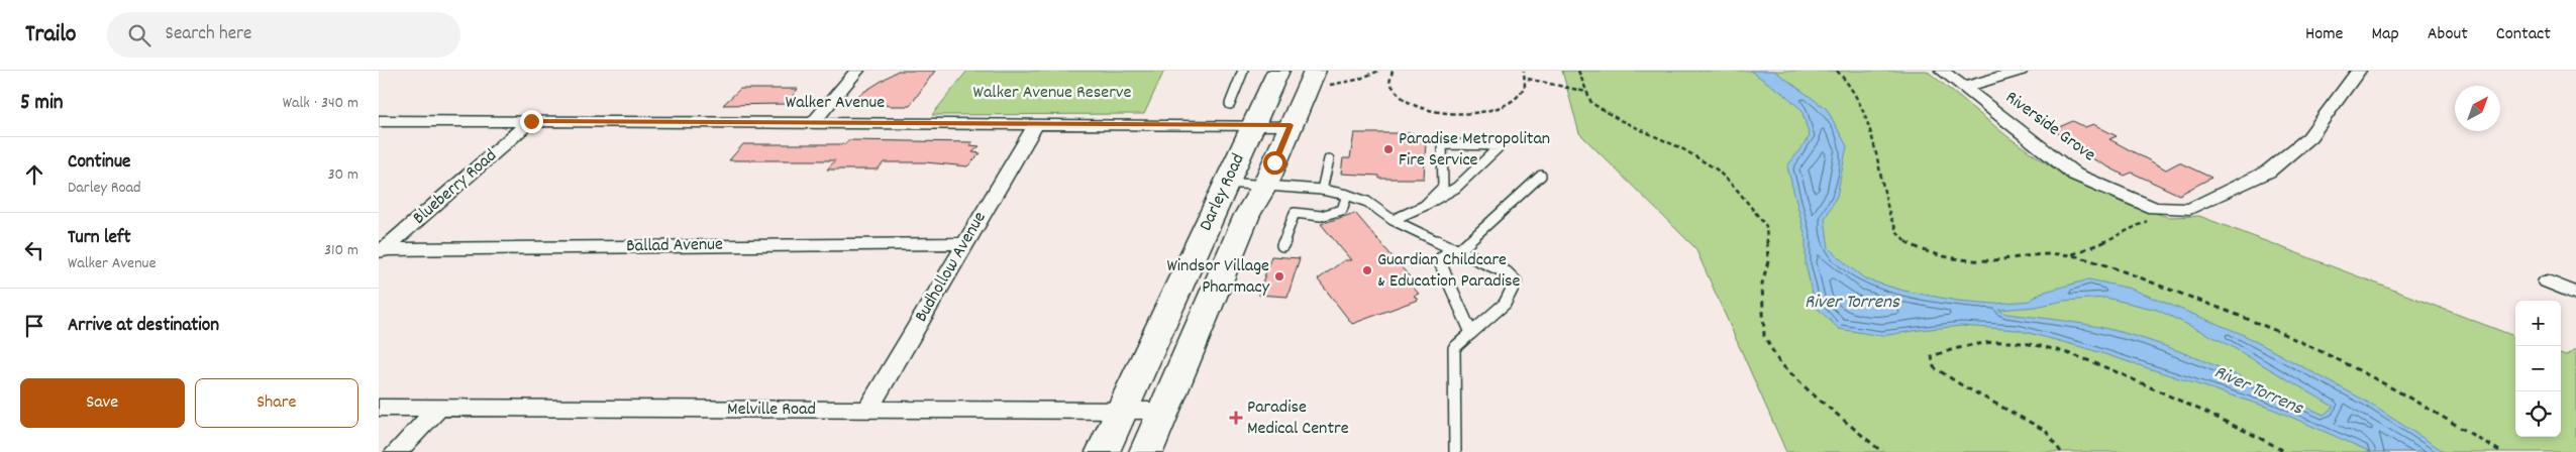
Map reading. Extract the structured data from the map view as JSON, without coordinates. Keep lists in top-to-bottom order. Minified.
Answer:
{"streets":{"main road":["Darley Road"],"street":["Walker Avenue","Riverside Grove","Blueberry Road","Ballad Avenue","Budhollow Avenue","Melville Road"]},"crossings":[["Walker Avenue","Blueberry Road"],["Walker Avenue","Darley Road"],["Walker Avenue","Budhollow Avenue"],["Blueberry Road","Ballad Avenue"],["Darley Road","Melville Road"],["Ballad Avenue","Budhollow Avenue"],["Budhollow Avenue","Melville Road"]],"water":["River Torrens"],"parks":["Walker Avenue Reserve"],"places":{"other":["Paradise Metropolitan Fire Service","Guardian Childcare & Education Paradise","Windsor Village Pharmacy"],"health":["Paradise Medical Centre"]},"north":"top right","page":{"header":"Trailo","search":"Search here","nav":["Home","Map","About","Contact"],"heading":["5 min","Walk · 340 m"],"list":[["Continue","Darley Road","30 m"],["Turn left","Walker Avenue","310 m"],"Arrive at destination"],"map_buttons":["+","−"],"buttons":["Save","Share"]}}
